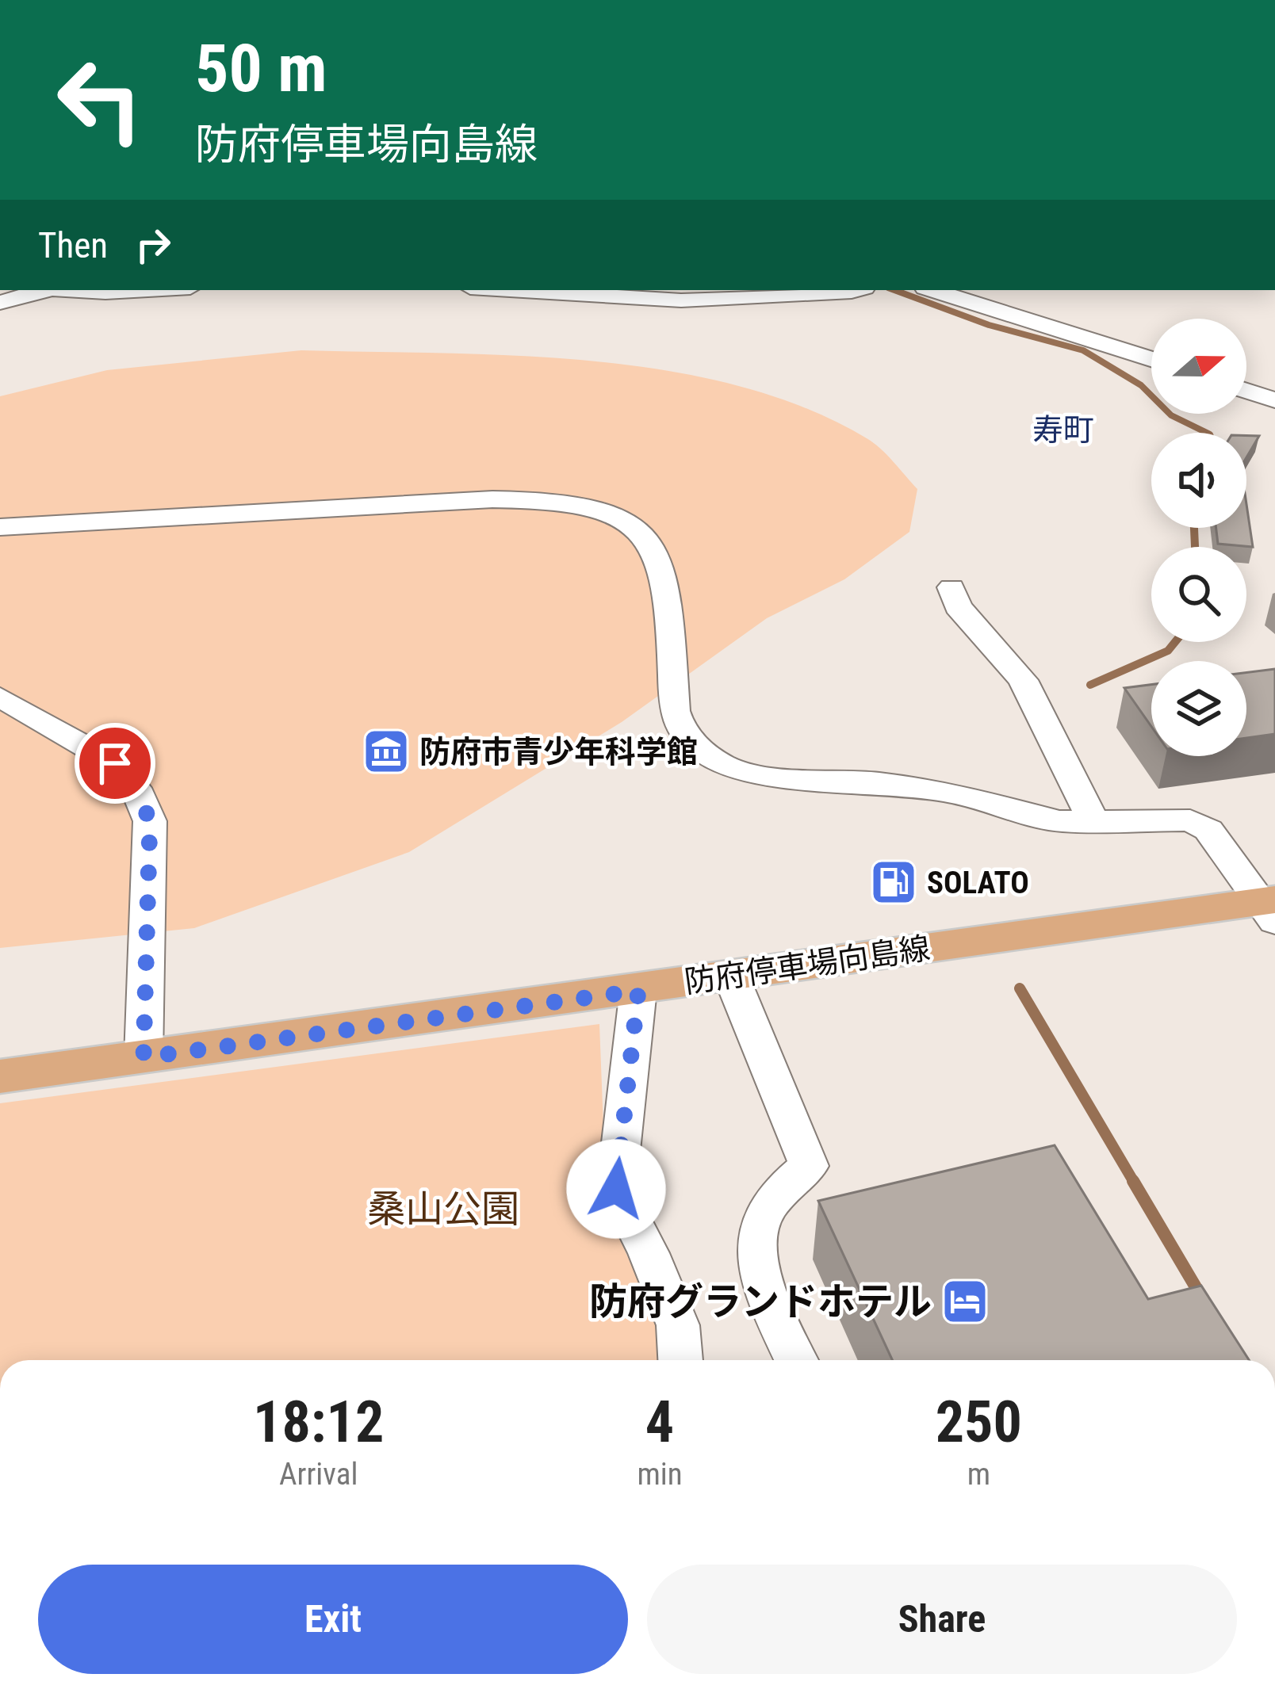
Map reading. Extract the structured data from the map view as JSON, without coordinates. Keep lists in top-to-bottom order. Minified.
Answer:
{"streets":{"main road":["防府停車場向島線"]},"districts":["寿町"],"parks":["桑山公園"],"places":{"museum":["防府市青少年科学館"],"fuel station":["SOLATO"],"hotel":["防府グランドホテル"]},"north":"right","page":{"turn":["50 m","防府停車場向島線"],"then":"Then","eta":["18:12","Arrival","4","min","250","m"],"buttons":["Exit","Share"]}}
